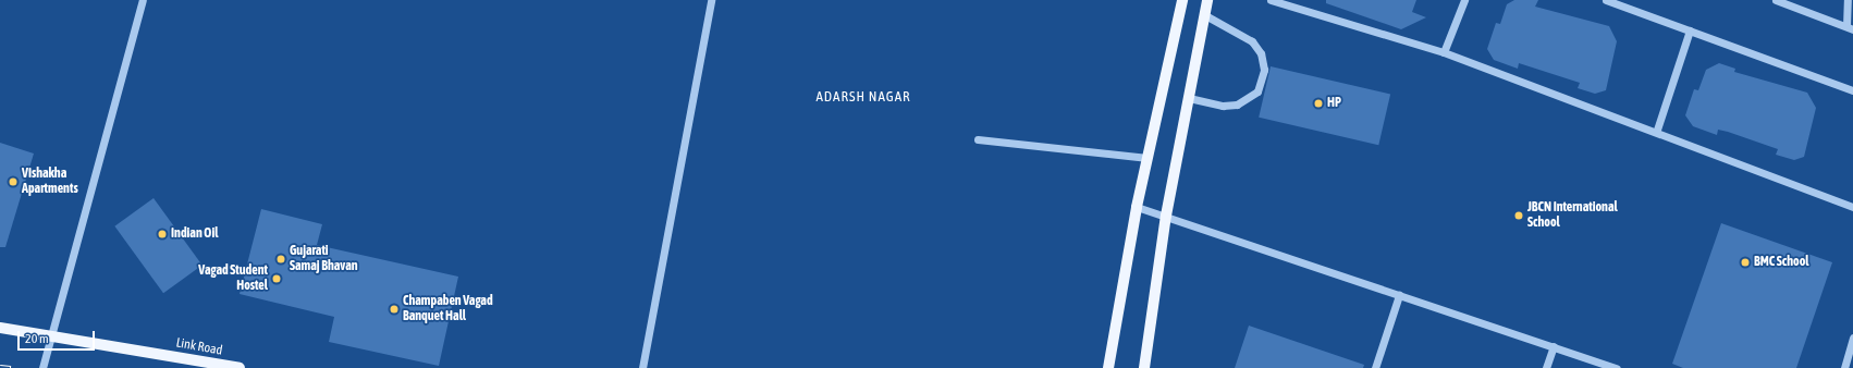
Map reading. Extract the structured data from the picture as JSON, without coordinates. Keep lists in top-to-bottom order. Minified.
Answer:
{"streets":{"main road":["Link Road"]},"districts":["ADARSH NAGAR"],"places":["HP","VIshakha Apartments","JBCN International School","Indian Oil","Gujarati Samaj Bhavan","BMC School","Vagad Student Hostel","Champaben Vagad Banquet Hall"],"scale_bar":"20 m"}
